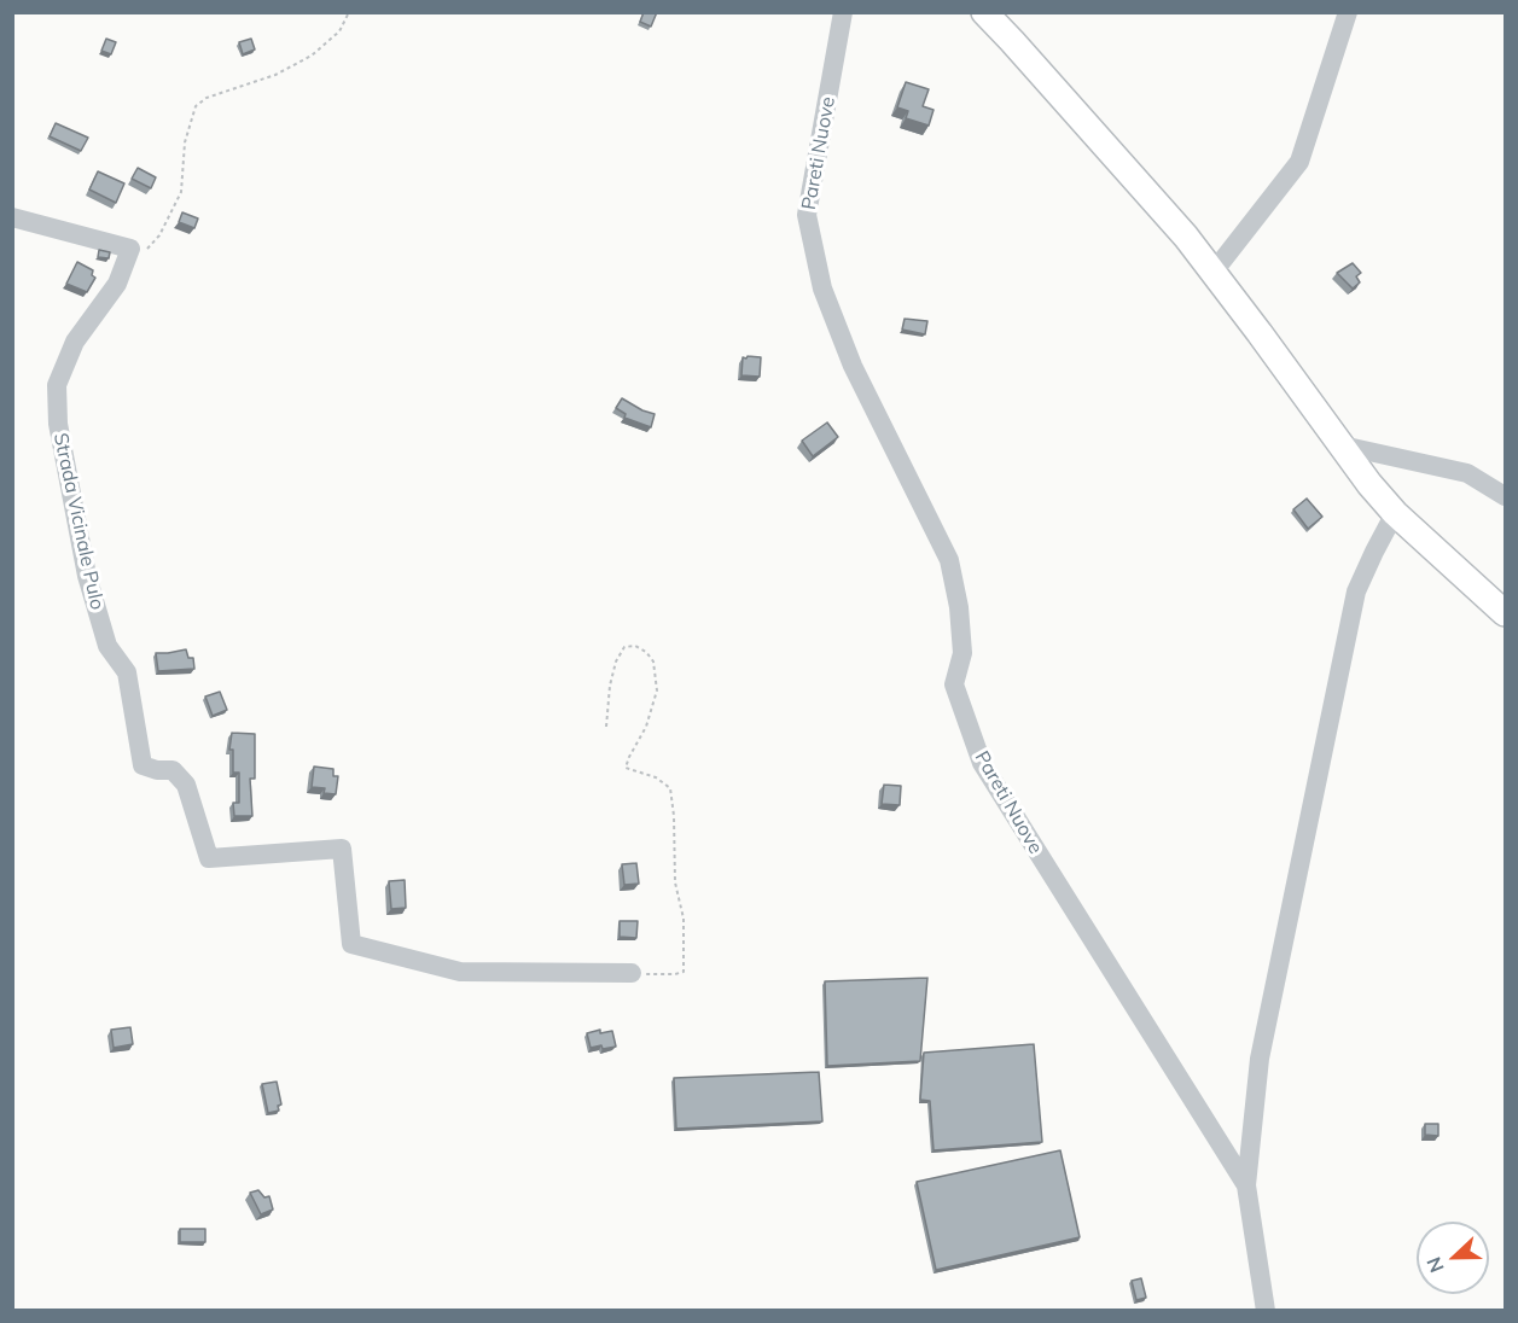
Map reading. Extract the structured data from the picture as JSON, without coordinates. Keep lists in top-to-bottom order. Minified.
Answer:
{"streets":{"street":["Pareti Nuove","Strada Vicinale Pulo"]},"north":"left"}
